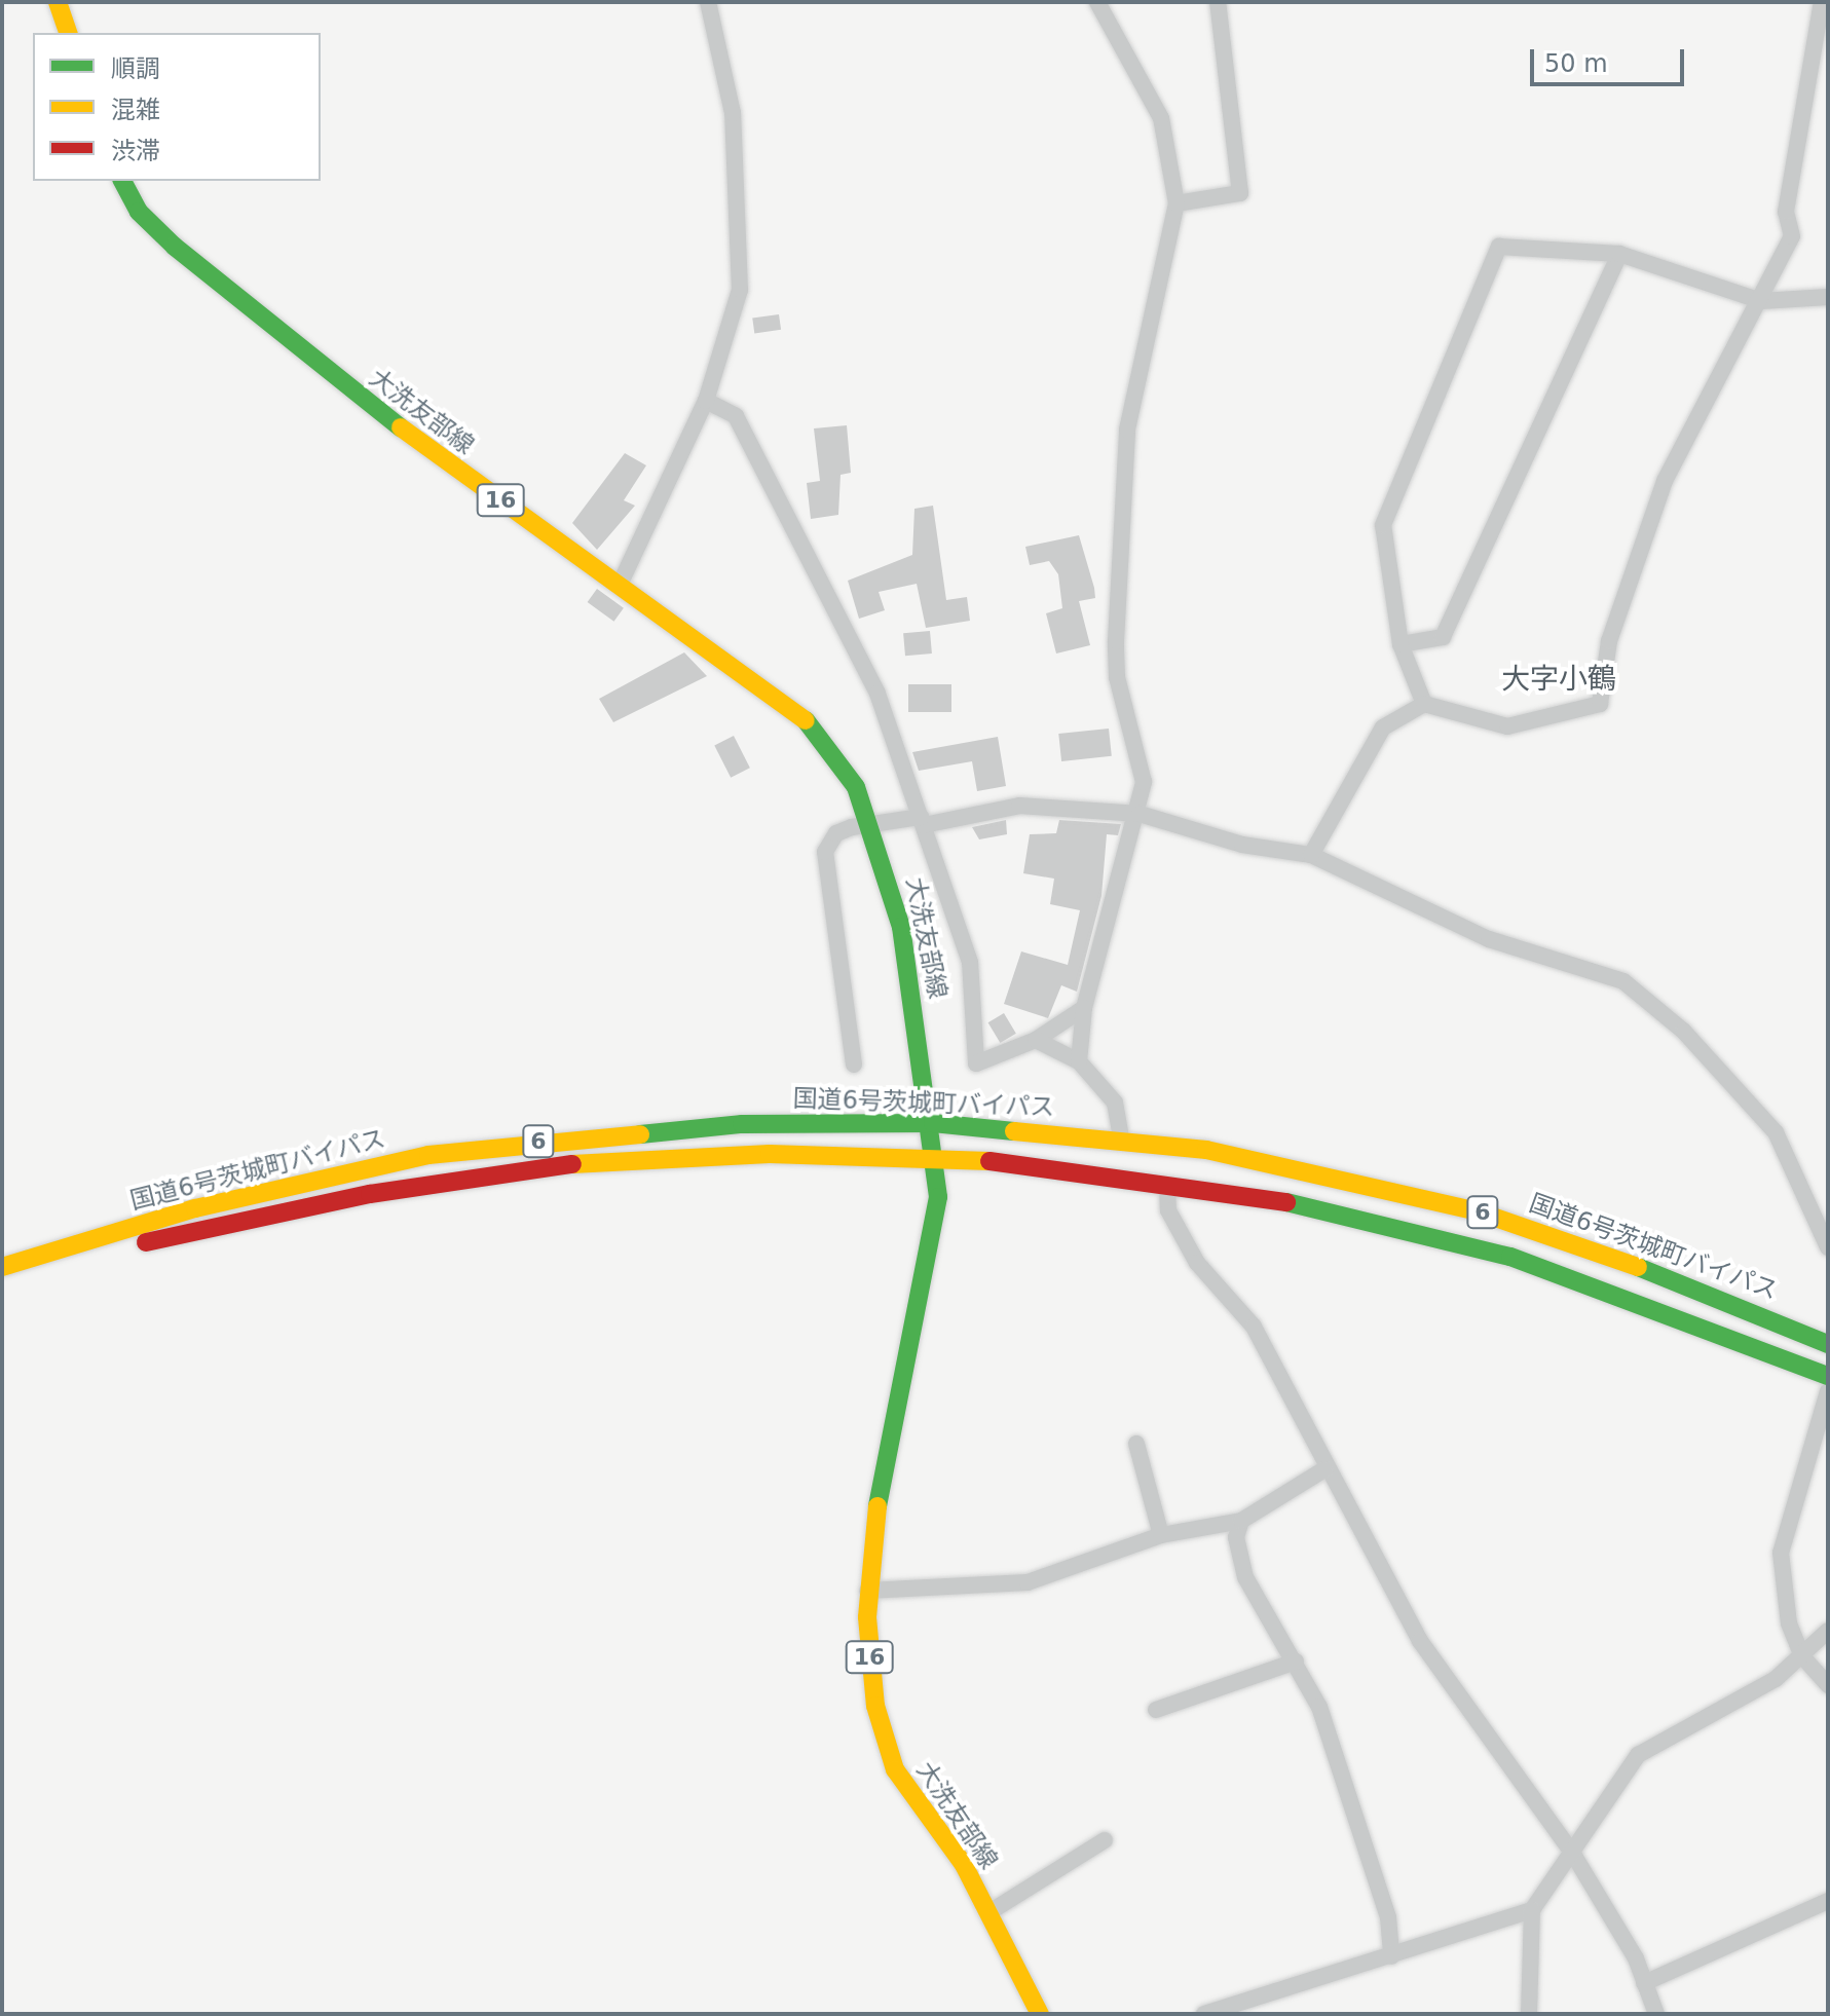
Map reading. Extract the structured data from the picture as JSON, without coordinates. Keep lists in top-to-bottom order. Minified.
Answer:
{"streets":{"main road":["大洗友部線","16","国道6号茨城町バイパス","6"]},"crossings":[["大洗友部線","国道6号茨城町バイパス"]],"districts":["大字小鶴"],"legend":["順調","混雑","渋滞"],"scale_bar":"50 m"}
